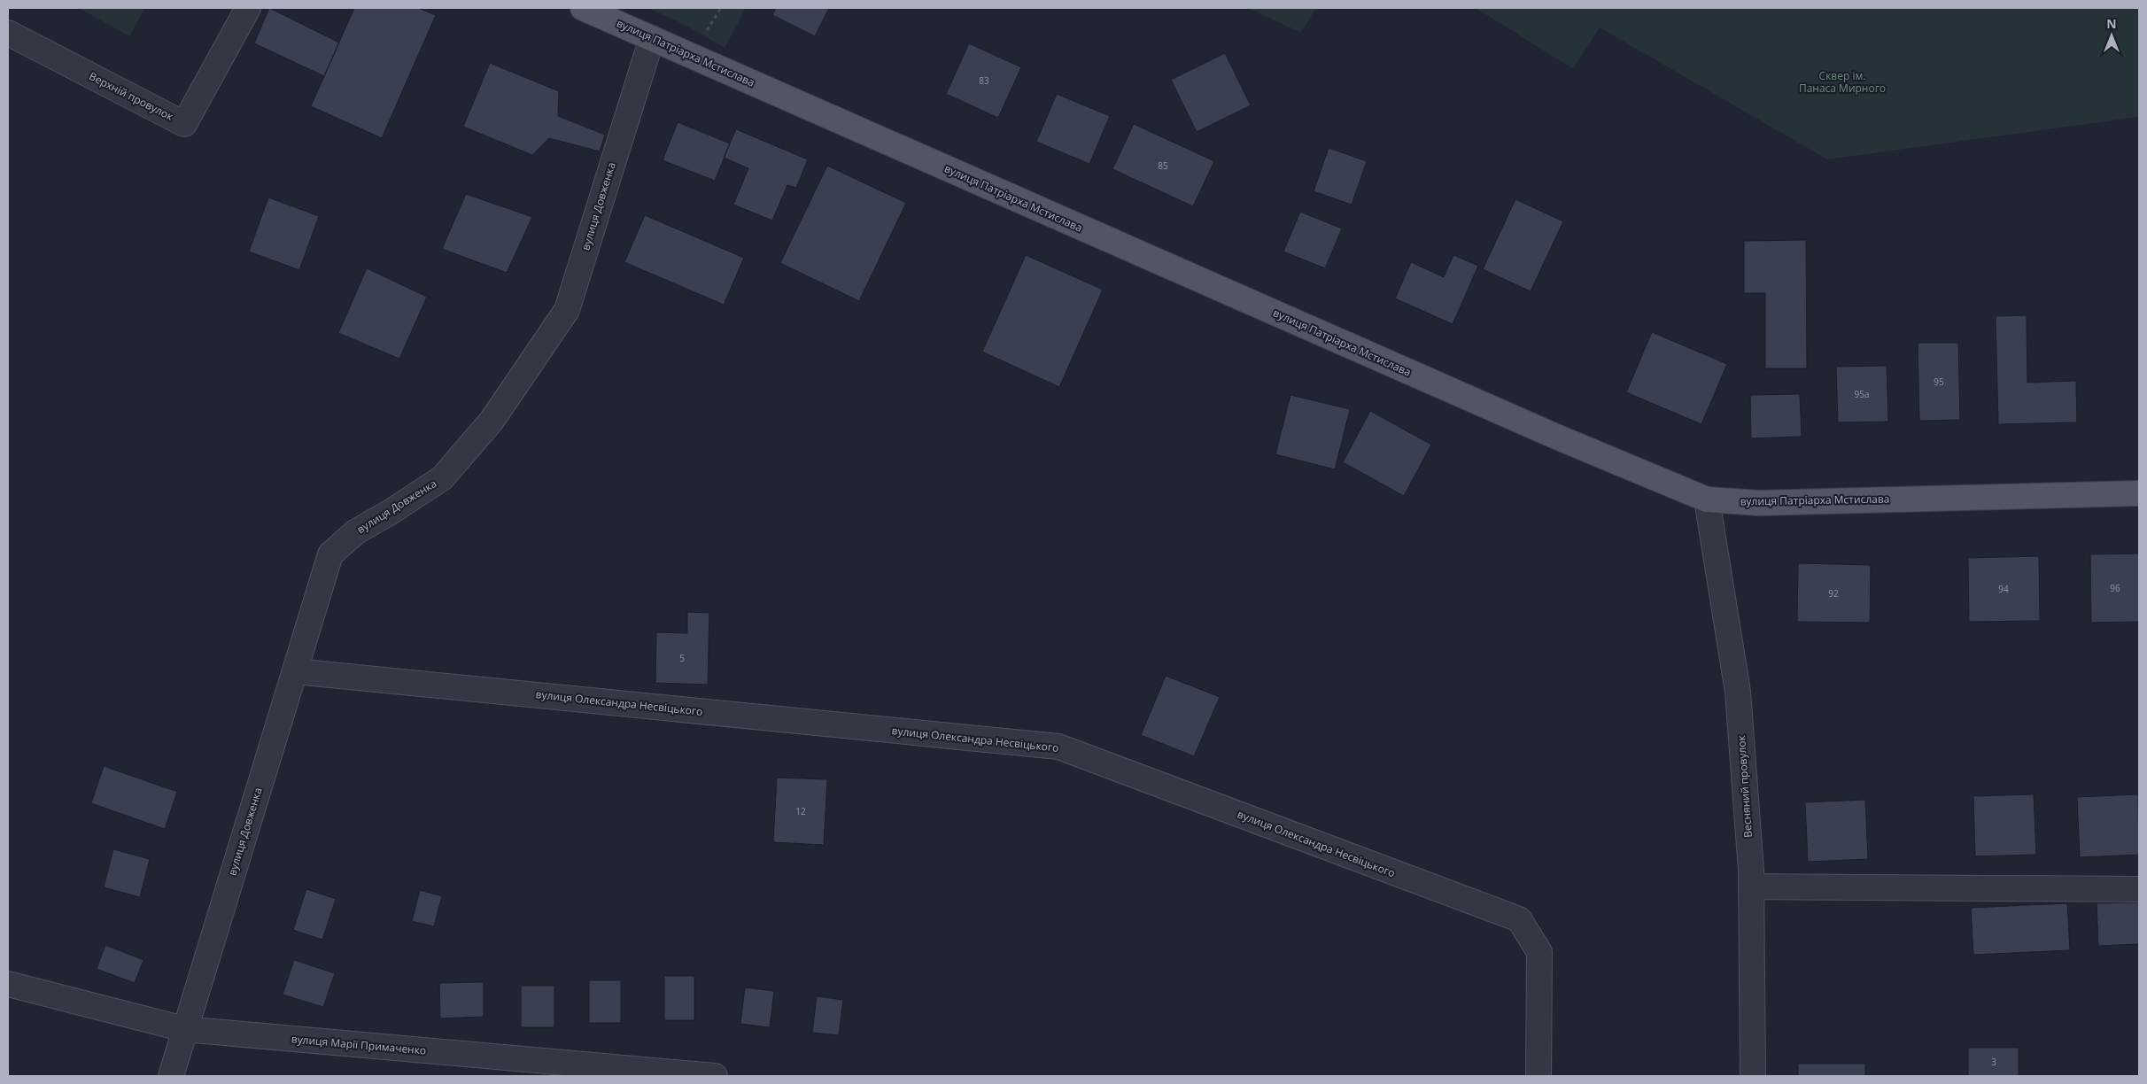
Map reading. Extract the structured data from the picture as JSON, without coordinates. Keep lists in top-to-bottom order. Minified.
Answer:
{"streets":{"main road":["вулиця Патріарха Мстислава"],"street":["Верхній провулок","вулиця Довженка","вулиця Олександра Несвіцького","Весняний провулок","вулиця Марії Примаченко"]},"crossings":[["вулиця Патріарха Мстислава","вулиця Довженка"],["вулиця Патріарха Мстислава","Весняний провулок"],["вулиця Довженка","вулиця Олександра Несвіцького"],["вулиця Довженка","вулиця Марії Примаченко"]],"parks":["Сквер ім. Панаса Мирного"],"house_numbers":["83","85","95","95а","96","94","92","5","12","3"],"north":"top"}
